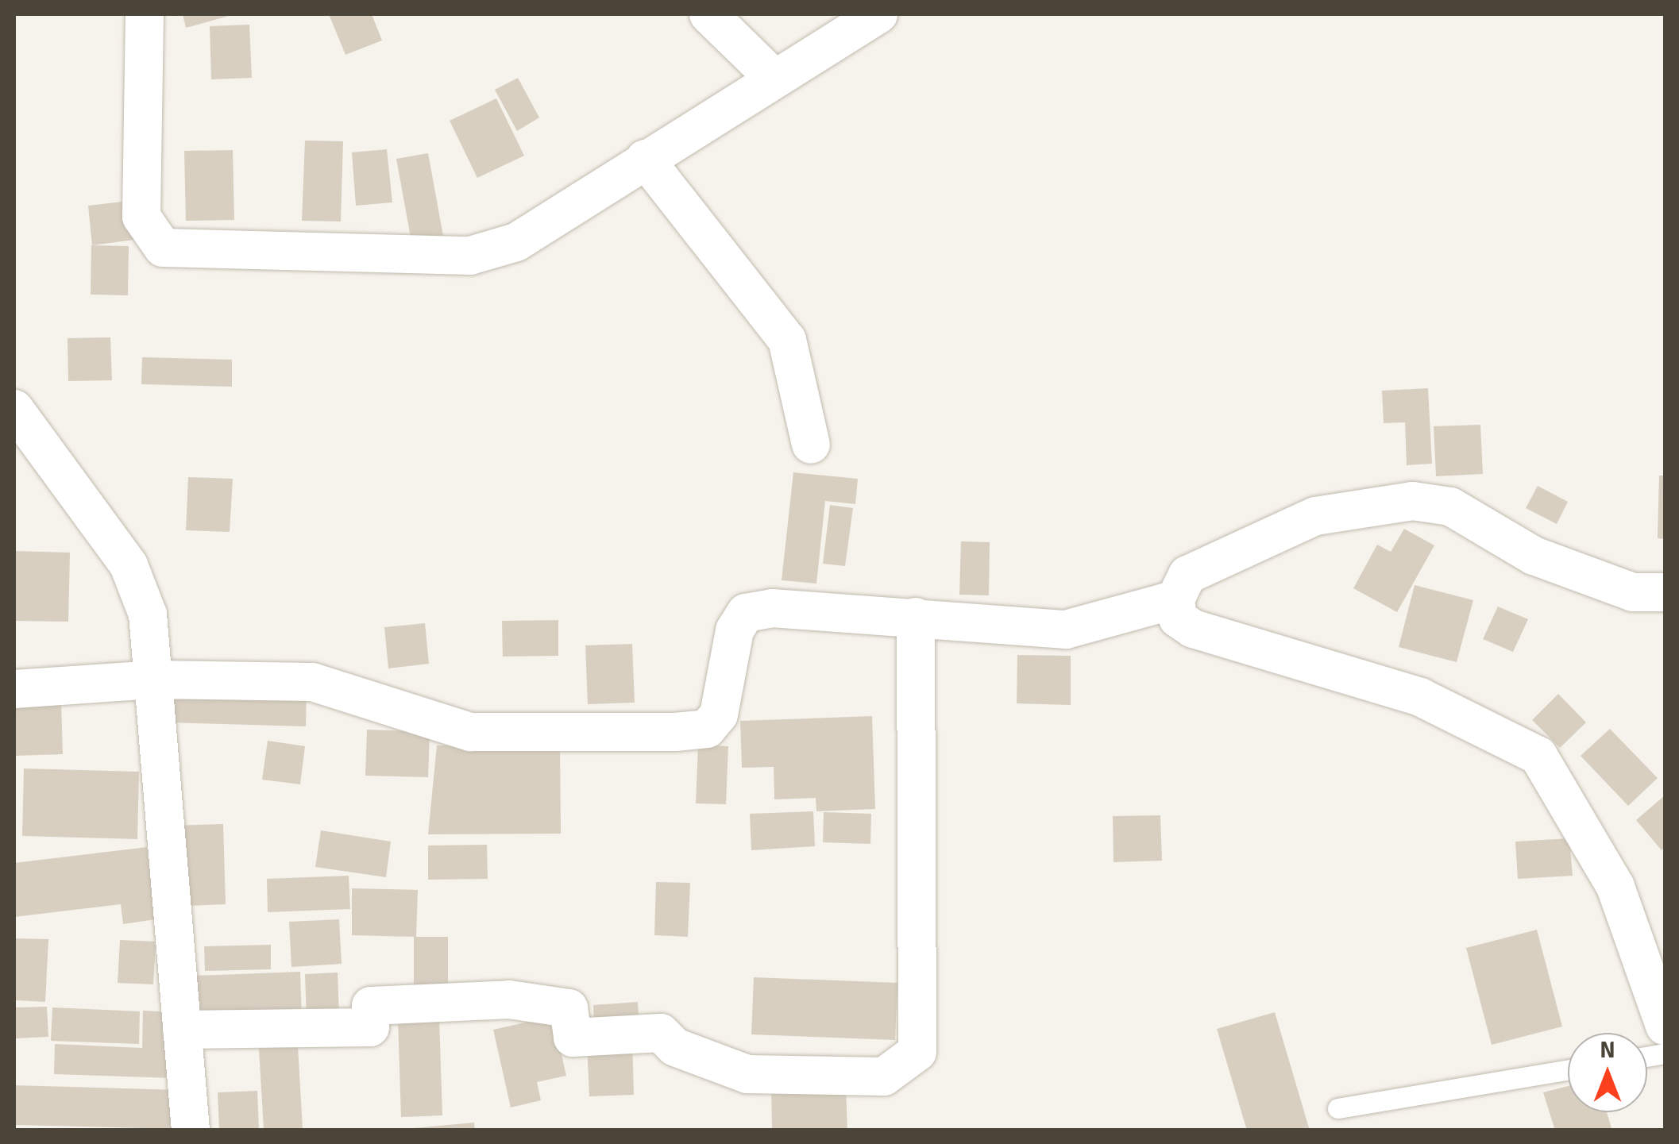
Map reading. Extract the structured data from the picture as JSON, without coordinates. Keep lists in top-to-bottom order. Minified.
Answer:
{"north":"top"}
